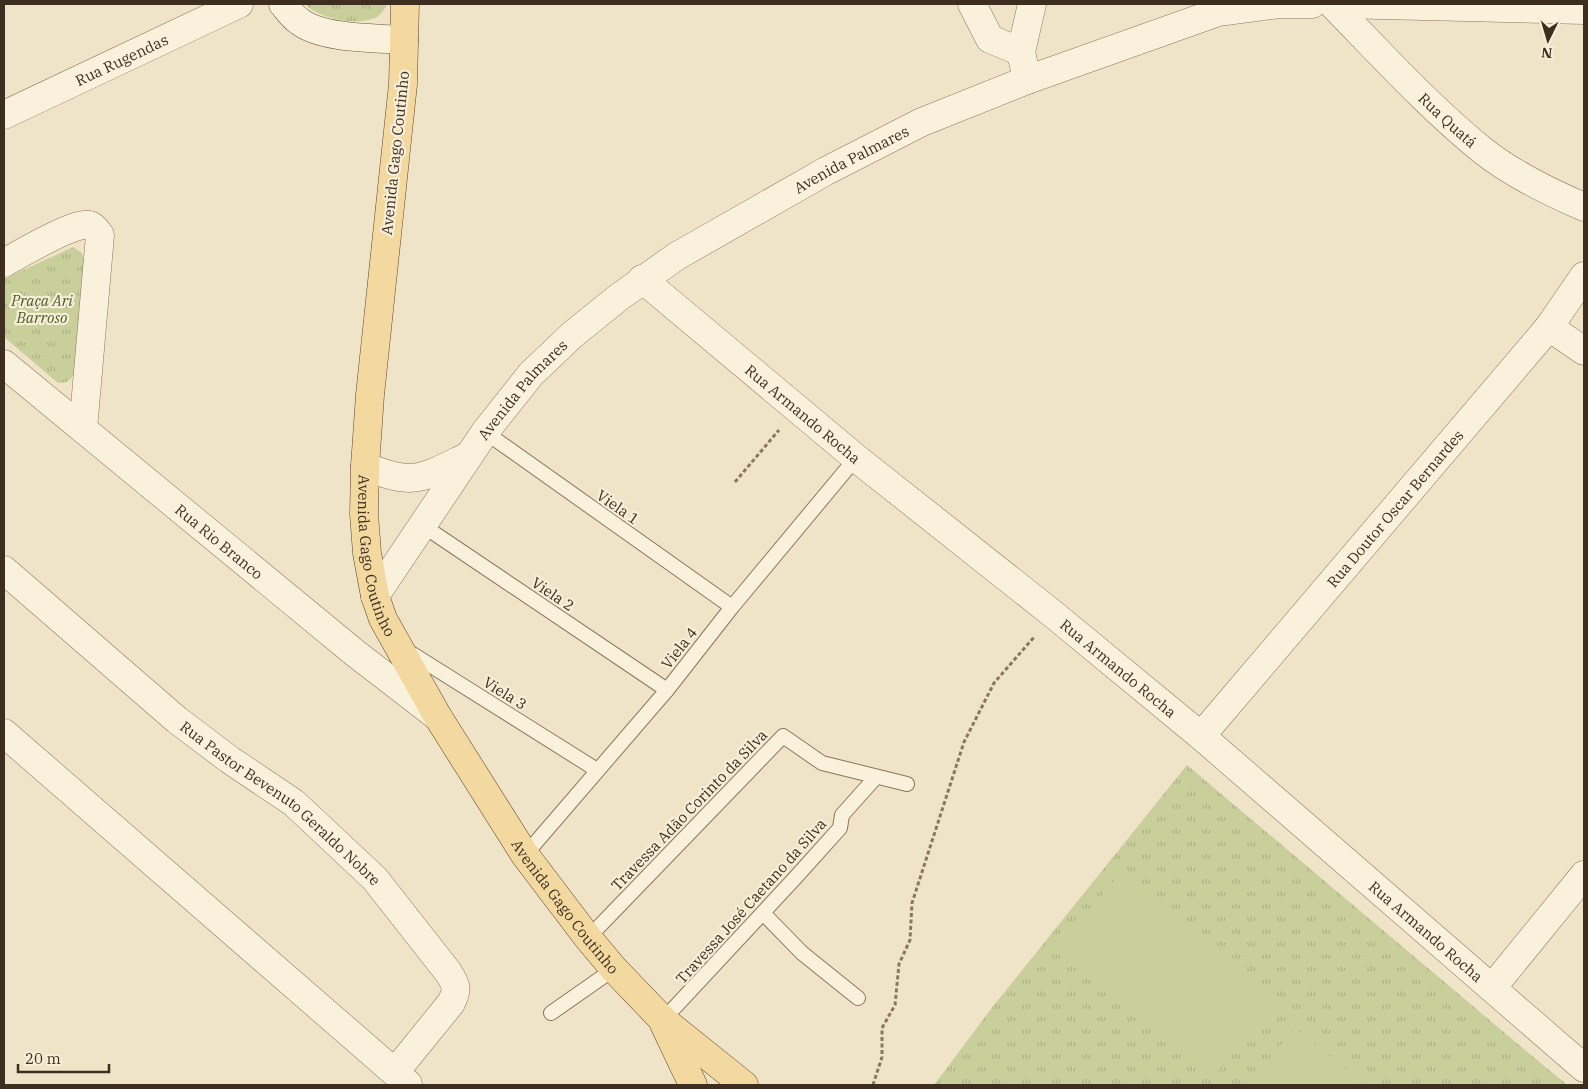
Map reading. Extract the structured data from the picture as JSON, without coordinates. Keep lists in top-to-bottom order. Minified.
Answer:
{"streets":{"main road":["Avenida Gago Coutinho"],"street":["Rua Rugendas","Rua Quatá","Avenida Palmares","Rua Armando Rocha","Rua Doutor Oscar Bernardes","Rua Rio Branco","Rua Pastor Bevenuto Geraldo Nobre"],"lane":["Viela 1","Viela 2","Viela 4","Viela 3","Travessa Adão Corinto da Silva","Travessa José Caetano da Silva"]},"crossings":[["Avenida Gago Coutinho","Avenida Palmares"],["Avenida Gago Coutinho","Rua Rio Branco"],["Avenida Gago Coutinho","Viela 4"],["Avenida Gago Coutinho","Viela 3"],["Avenida Gago Coutinho","Travessa Adão Corinto da Silva"],["Avenida Gago Coutinho","Travessa José Caetano da Silva"],["Avenida Palmares","Rua Armando Rocha"],["Avenida Palmares","Viela 1"],["Avenida Palmares","Viela 2"],["Rua Armando Rocha","Rua Doutor Oscar Bernardes"],["Rua Armando Rocha","Viela 4"],["Viela 1","Viela 4"],["Viela 2","Viela 4"],["Viela 4","Viela 3"],["Travessa Adão Corinto da Silva","Travessa José Caetano da Silva"]],"parks":["Praça Ari Barroso"],"scale_bar":"20 m","north":"bottom"}
